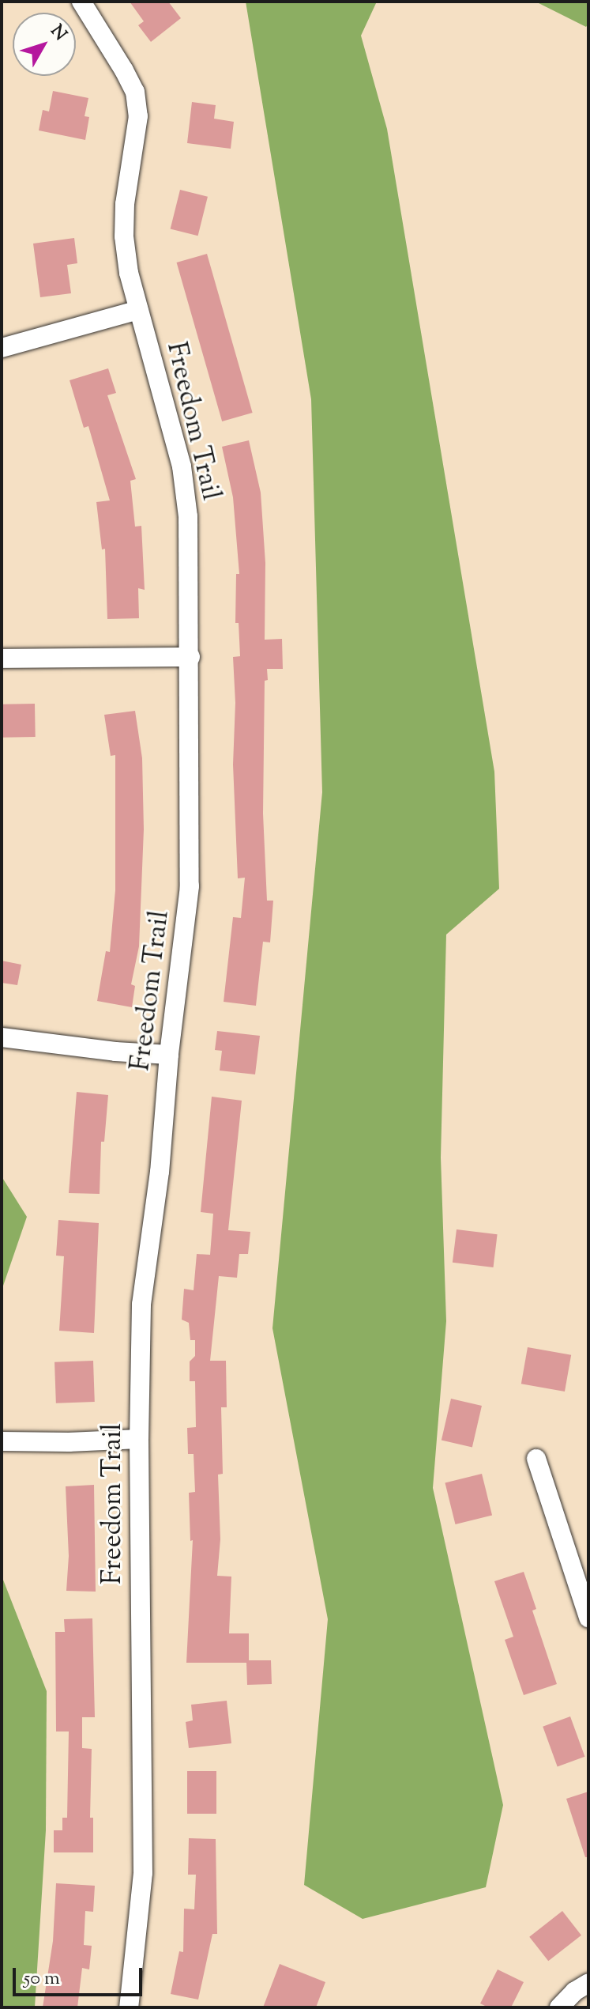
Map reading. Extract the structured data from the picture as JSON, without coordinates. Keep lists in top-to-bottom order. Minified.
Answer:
{"streets":{"street":["Freedom Trail"]},"scale_bar":"50 m","north":"top right"}
